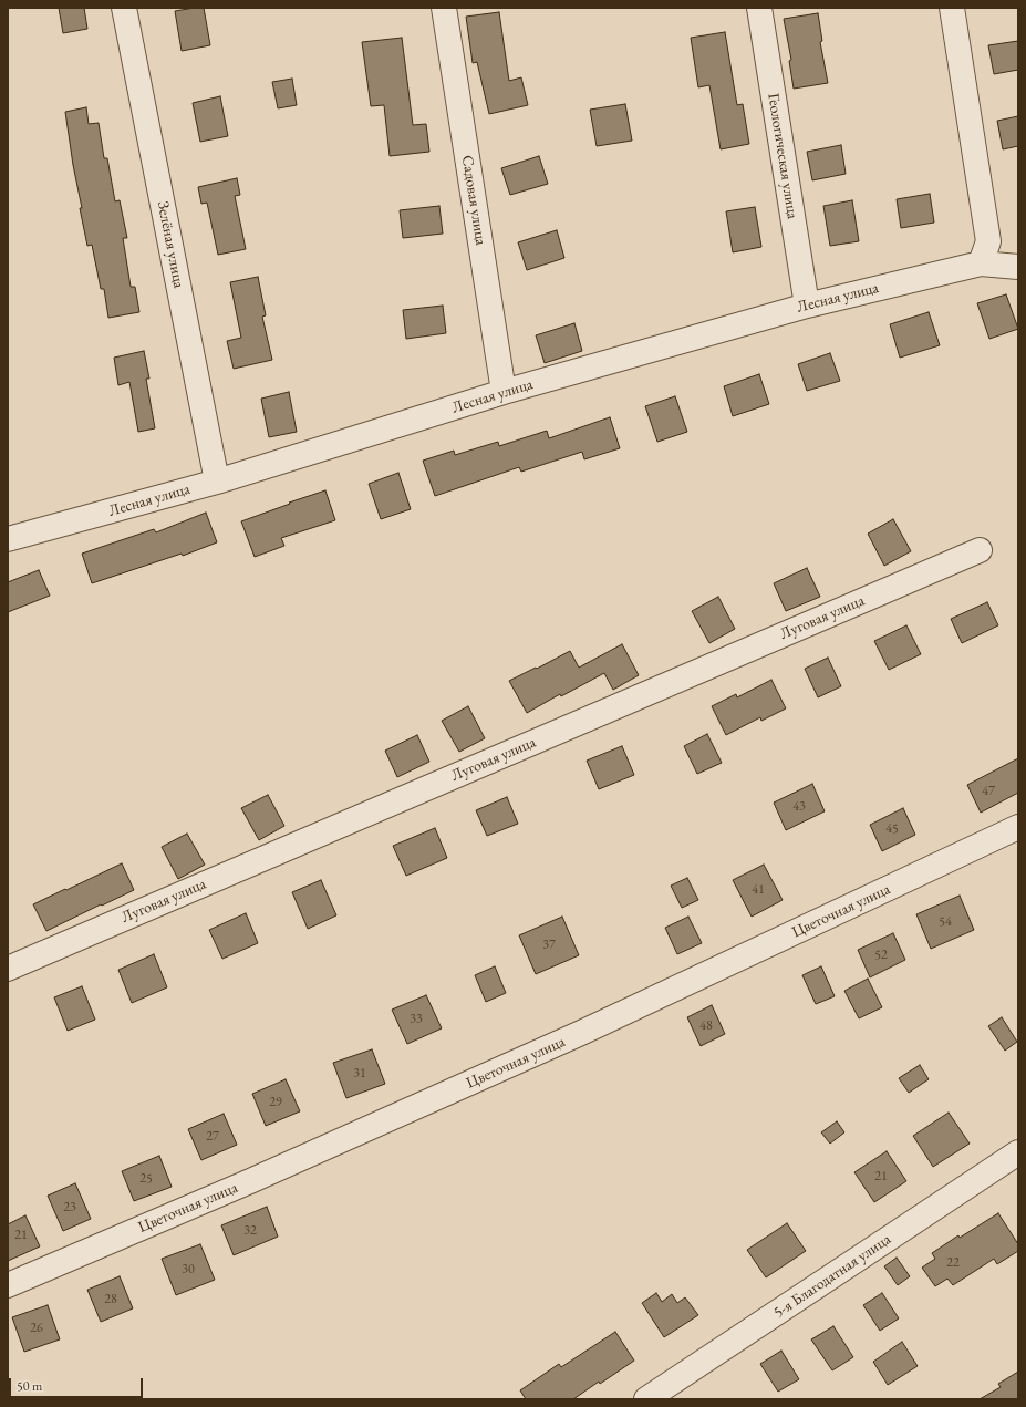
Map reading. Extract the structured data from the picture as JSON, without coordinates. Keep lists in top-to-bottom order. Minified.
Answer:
{"streets":{"street":["Геологическая улица","Садовая улица","Зелёная улица","Лесная улица","Луговая улица","Цветочная улица","5-я Благодатная улица"]},"crossings":[["Геологическая улица","Лесная улица"],["Садовая улица","Лесная улица"],["Зелёная улица","Лесная улица"]],"house_numbers":["47","43","45","41","54","37","52","33","48","31","29","27","21","25","23","32","21","22","30","28","26"],"scale_bar":"50 m"}
